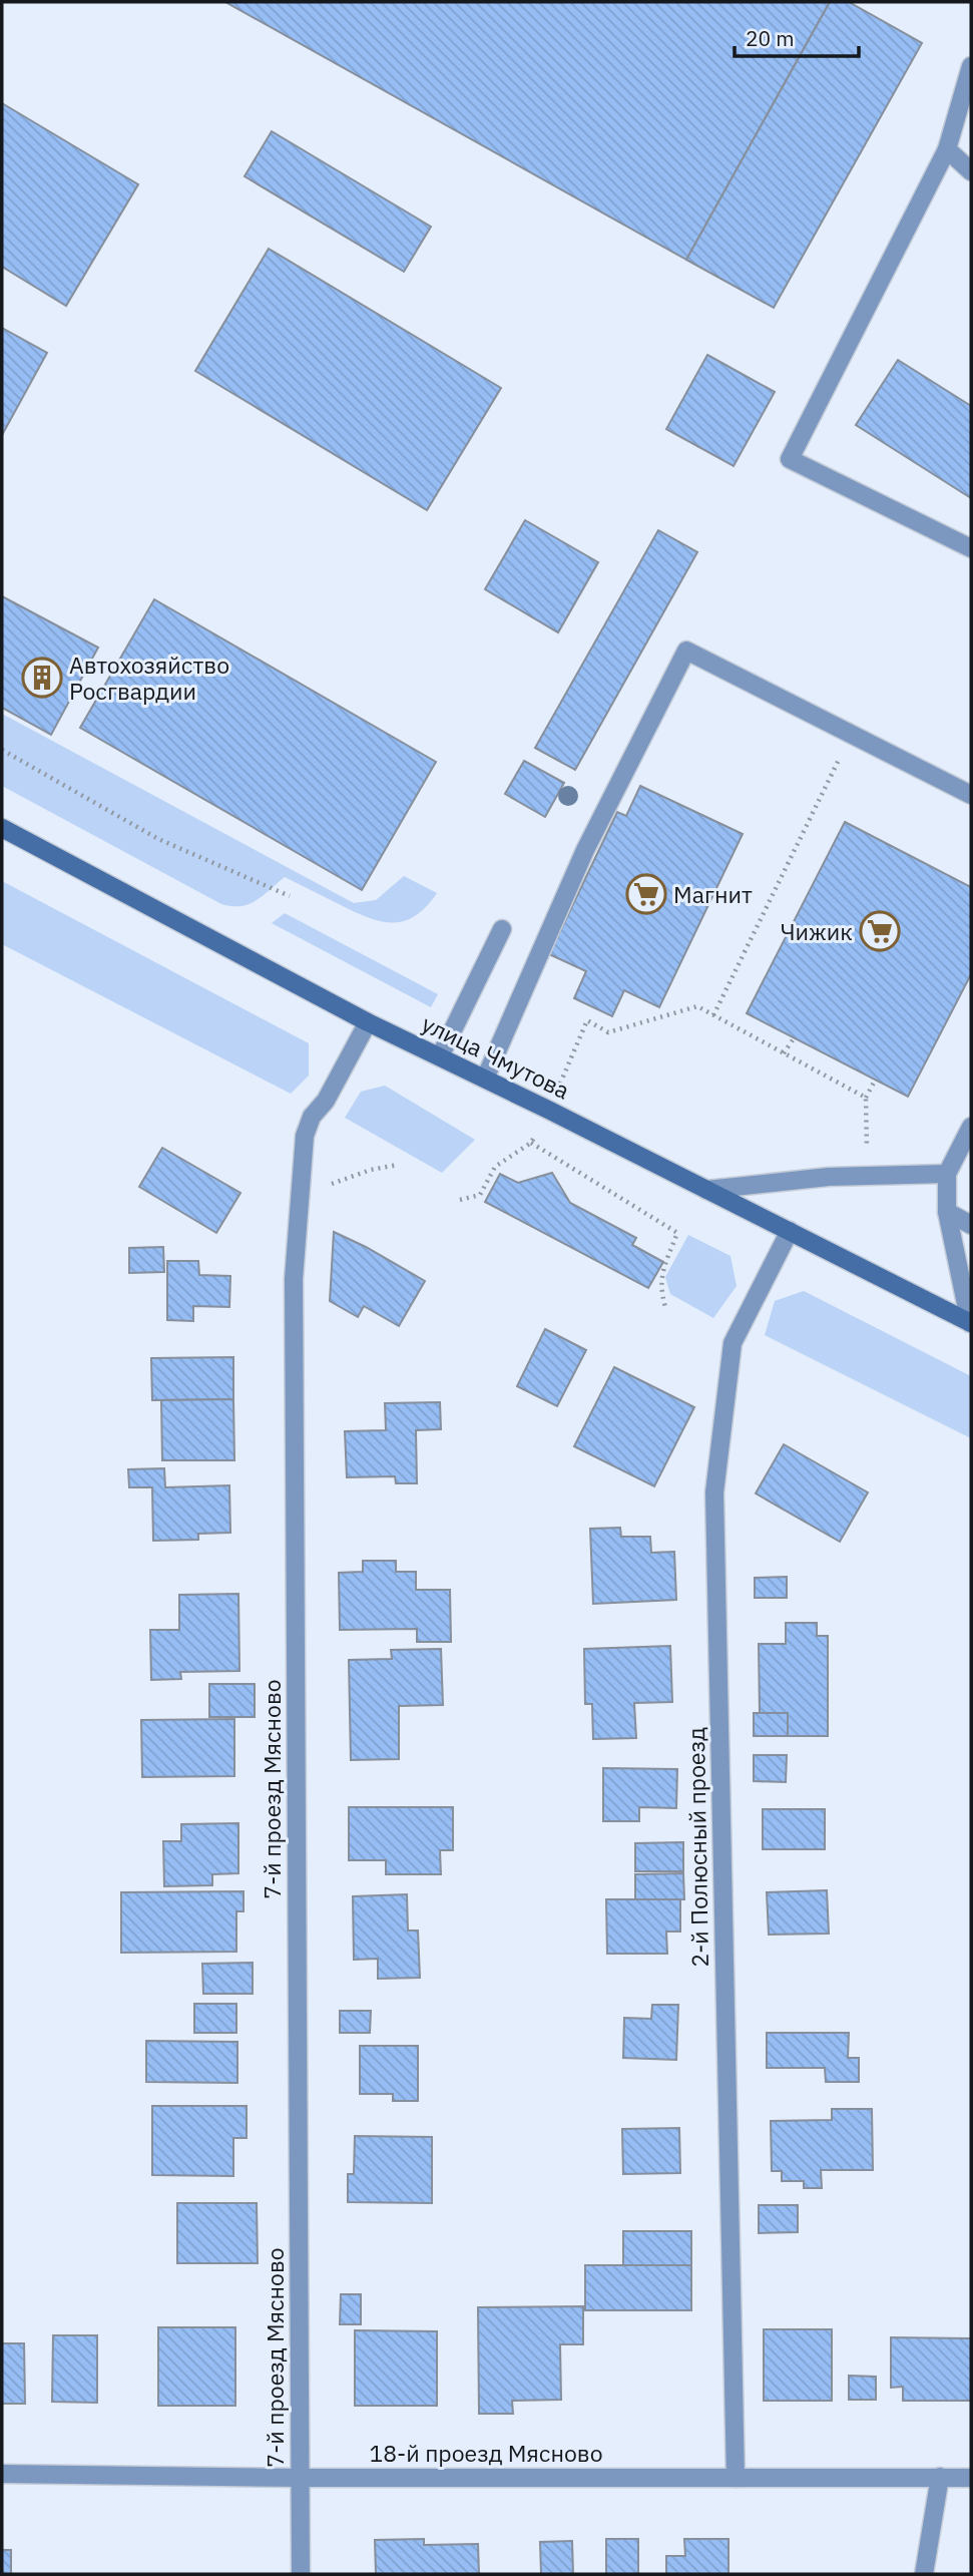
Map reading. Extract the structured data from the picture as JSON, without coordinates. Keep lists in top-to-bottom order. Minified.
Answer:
{"streets":{"main road":["улица Чмутова"],"street":["7-й проезд Мясново","2-й Полюсный проезд","18-й проезд Мясново"]},"crossings":[["улица Чмутова","7-й проезд Мясново"],["улица Чмутова","2-й Полюсный проезд"],["7-й проезд Мясново","18-й проезд Мясново"],["2-й Полюсный проезд","18-й проезд Мясново"]],"places":{"building":["Автохозяйство Росгвардии"],"supermarket":["Магнит","Чижик"]},"scale_bar":"20 m"}
